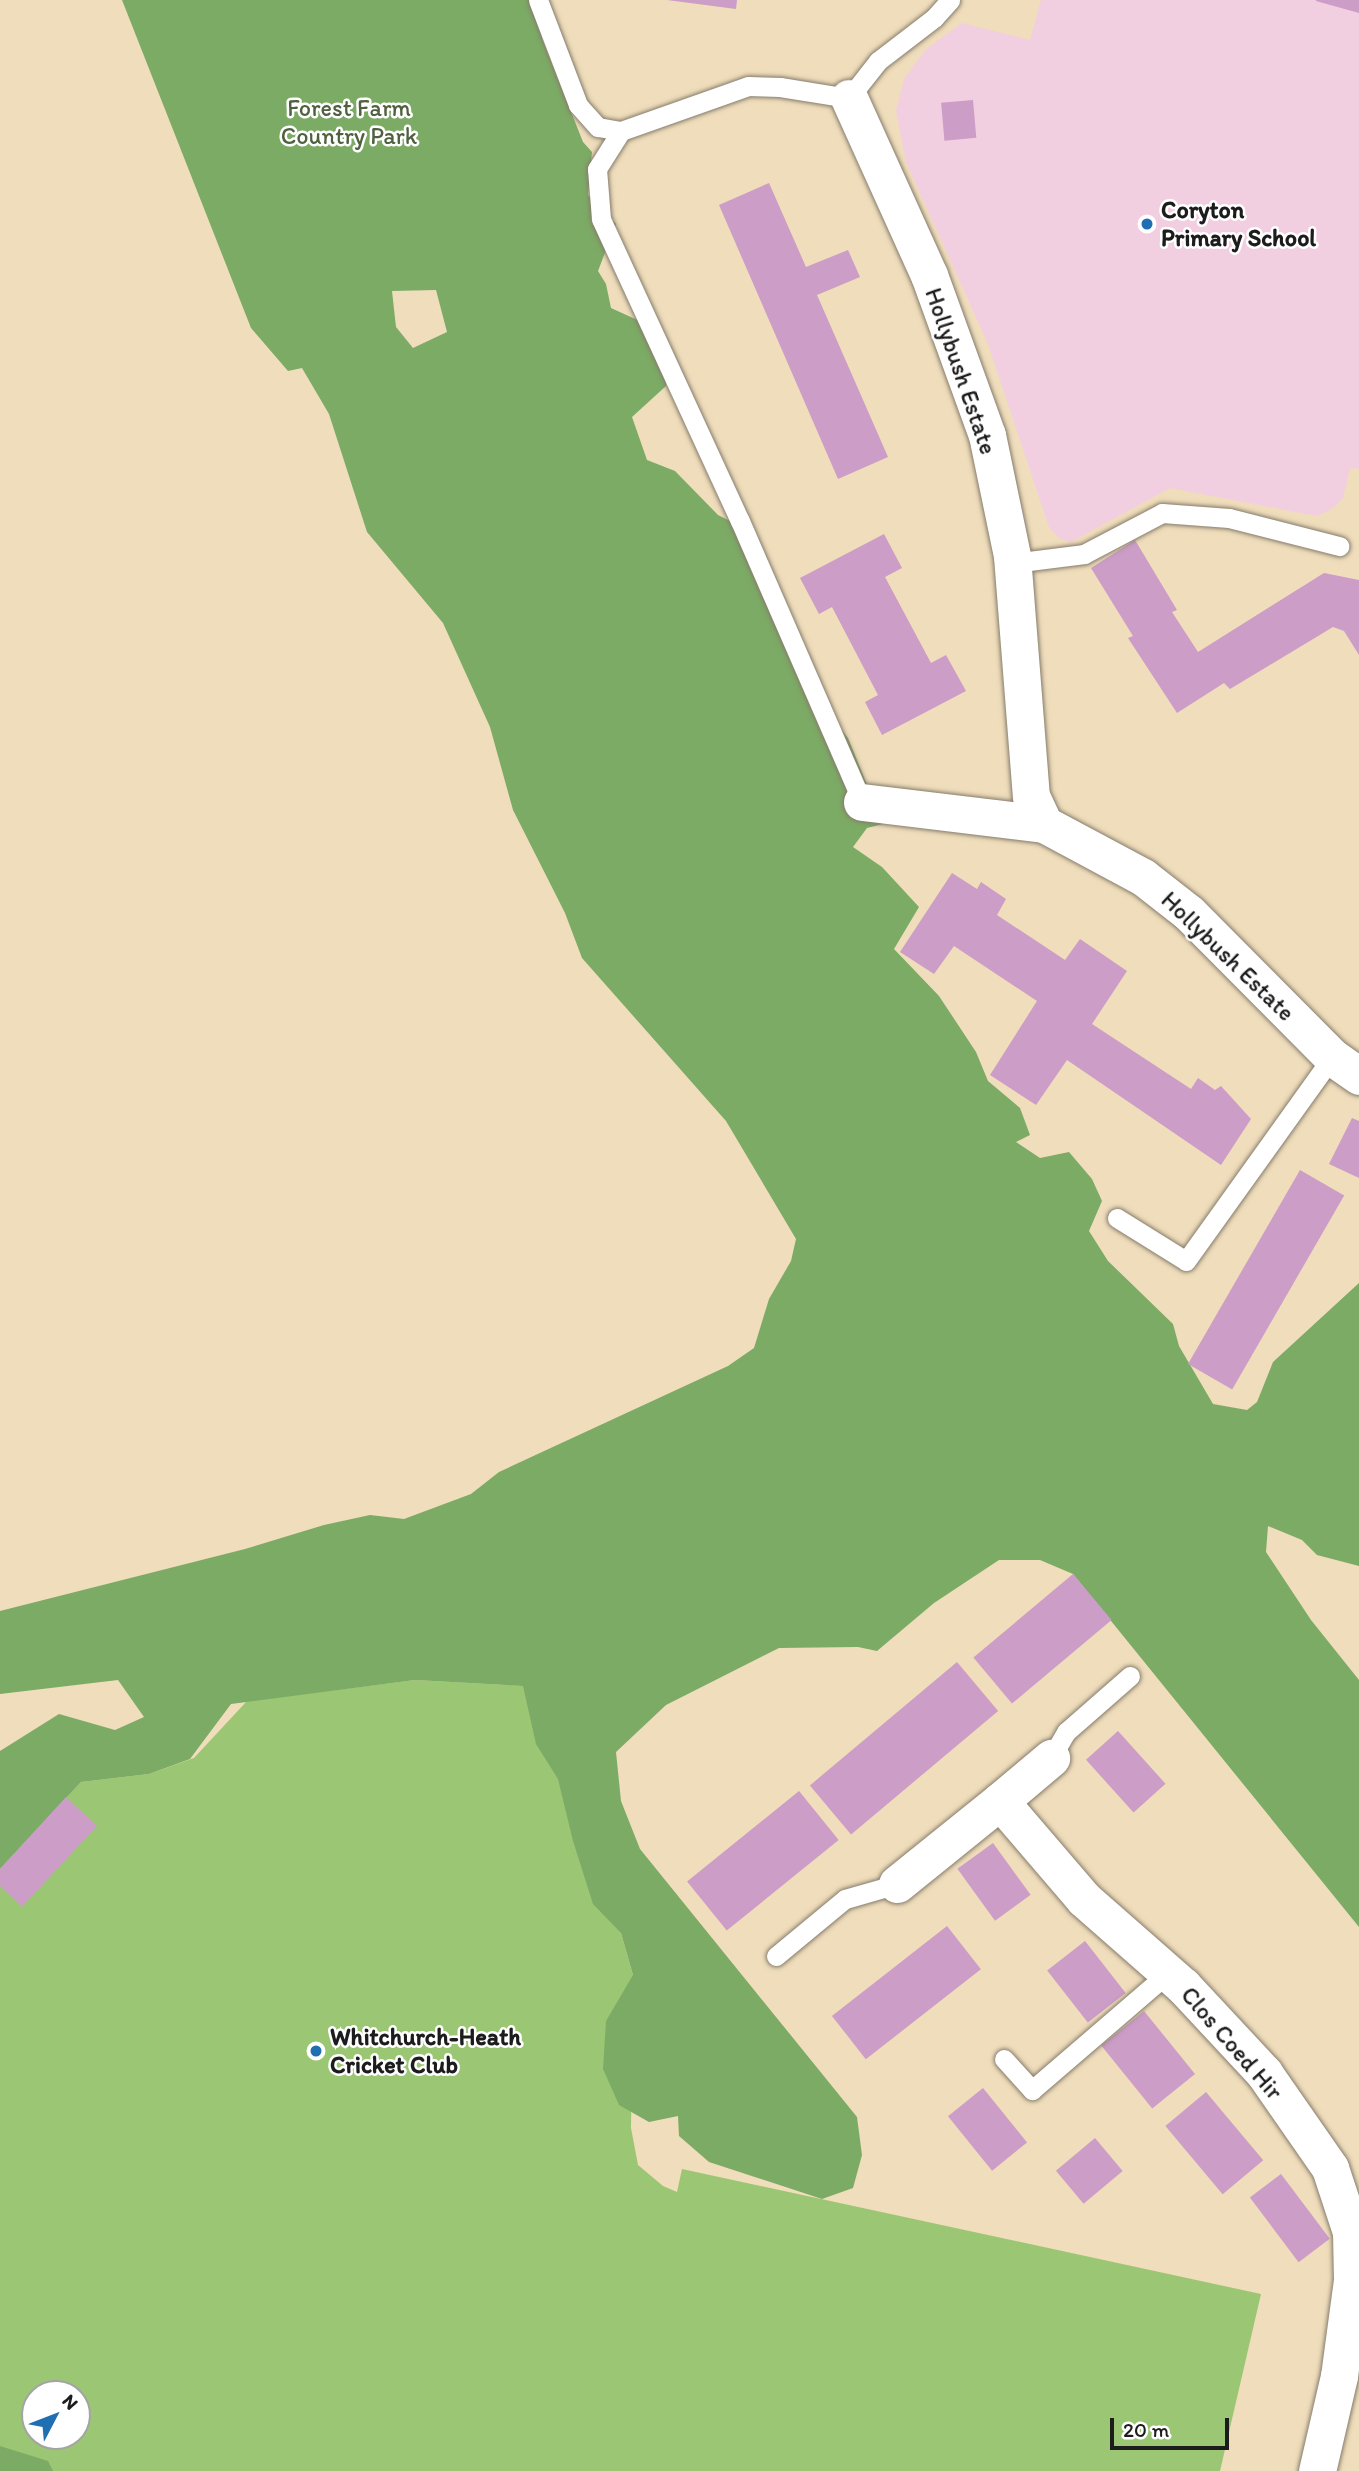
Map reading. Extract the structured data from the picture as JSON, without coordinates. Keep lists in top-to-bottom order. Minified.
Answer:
{"streets":{"street":["Hollybush Estate","Clos Coed Hir"]},"parks":["Forest Farm Country Park"],"places":["Coryton Primary School","Whitchurch-Heath Cricket Club"],"scale_bar":"20 m","north":"top right"}
